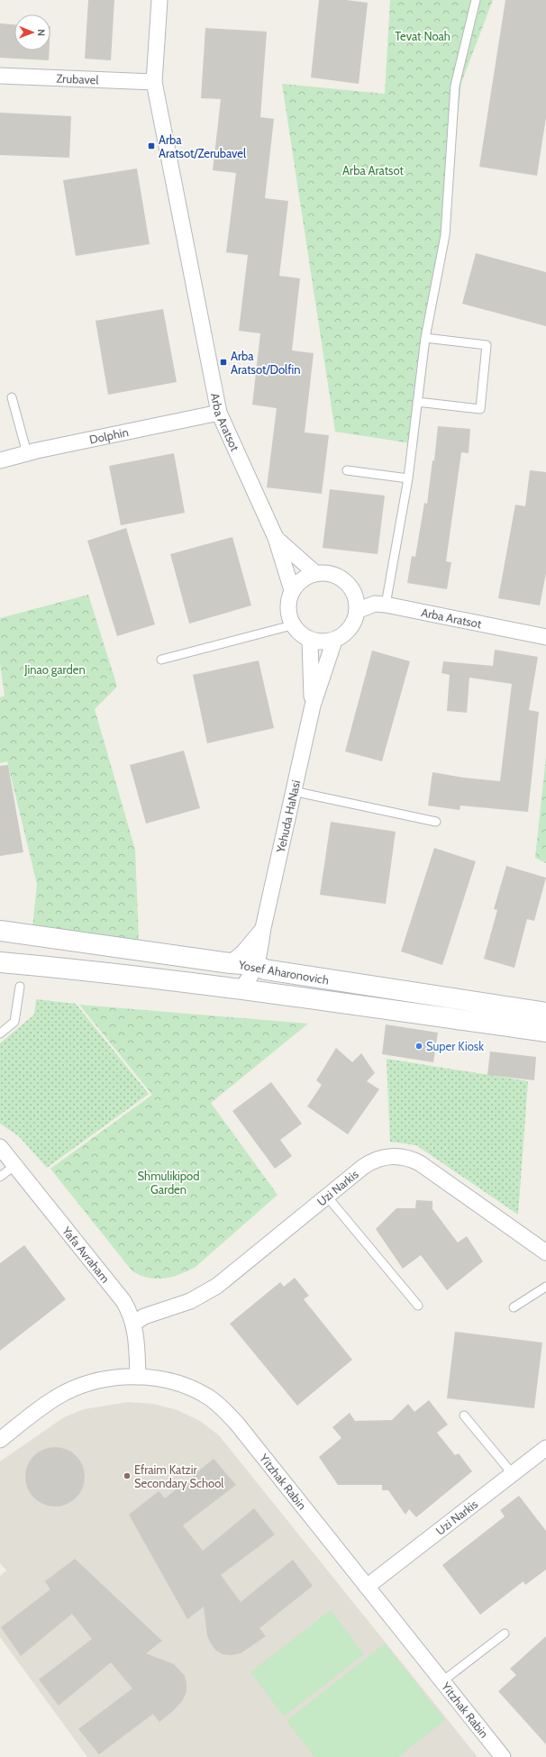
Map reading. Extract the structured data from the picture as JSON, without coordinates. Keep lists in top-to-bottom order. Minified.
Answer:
{"streets":{"street":["Zrubavel","Arba Aratsot","Dolphin","Yehuda HaNasi","Yosef Aharonovich","Uzi Narkis","Yafa Avraham","Yitzhak Rabin"]},"crossings":[["Zrubavel","Arba Aratsot"],["Arba Aratsot","Dolphin"],["Arba Aratsot","Yehuda HaNasi"],["Yehuda HaNasi","Yosef Aharonovich"],["Uzi Narkis","Yafa Avraham"],["Uzi Narkis","Yitzhak Rabin"],["Yafa Avraham","Yitzhak Rabin"]],"parks":["Tevat Noah","Arba Aratsot","Jinao garden","Shmulikipod Garden"],"places":{"transit":["Arba Aratsot/Zerubavel","Arba Aratsot/Dolfin"],"other":["Super Kiosk","Efraim Katzir Secondary School"]},"north":"right"}
